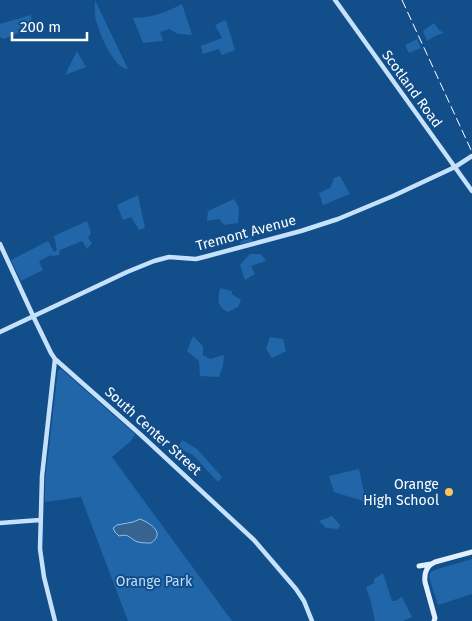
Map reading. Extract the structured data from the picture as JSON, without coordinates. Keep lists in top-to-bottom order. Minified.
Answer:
{"streets":{"main road":["Scotland Road","Tremont Avenue","South Center Street"]},"crossings":[["Scotland Road","Tremont Avenue"],["Tremont Avenue","South Center Street"]],"parks":["Orange Park"],"places":["Orange High School"],"scale_bar":"200 m"}
